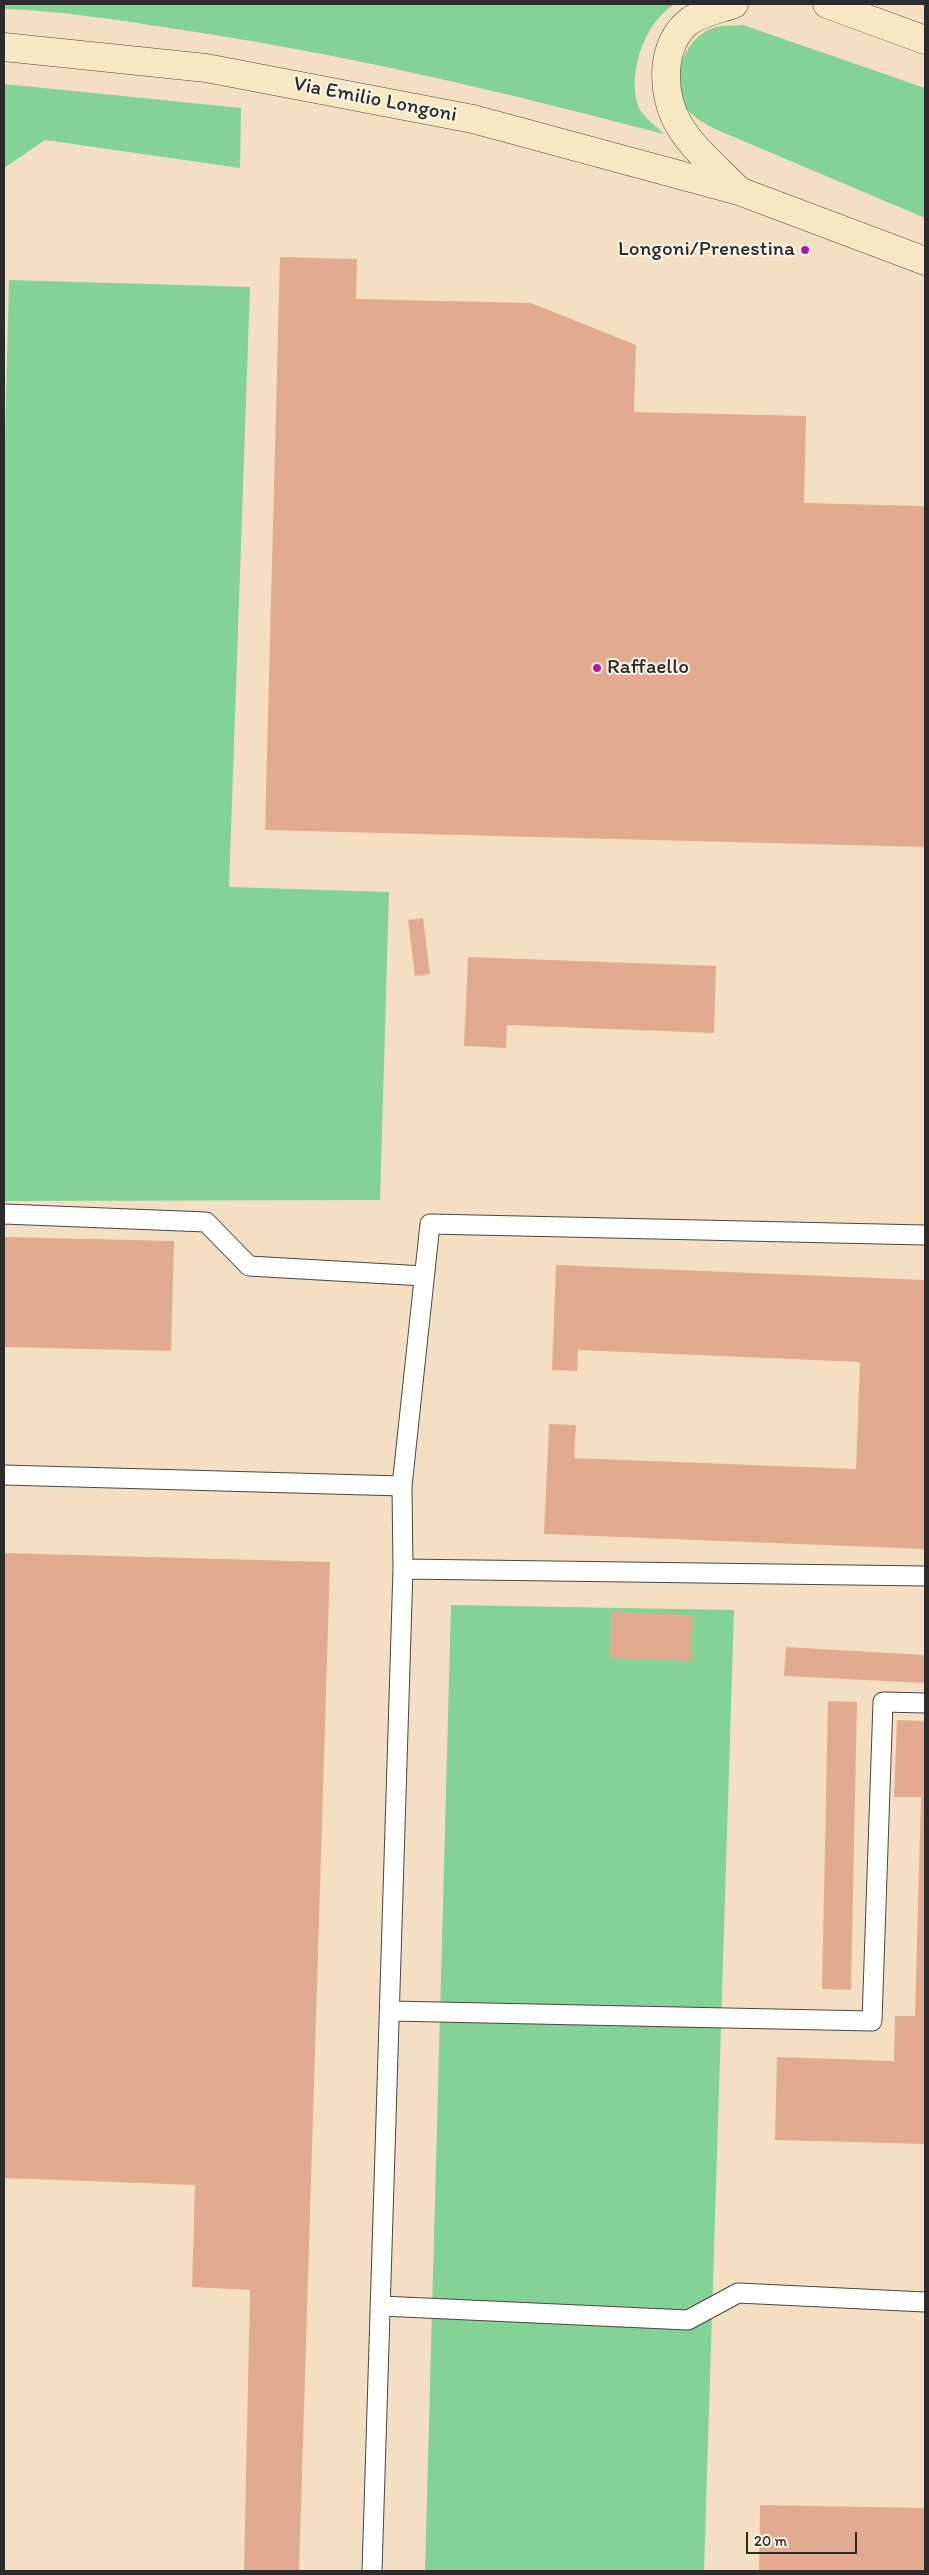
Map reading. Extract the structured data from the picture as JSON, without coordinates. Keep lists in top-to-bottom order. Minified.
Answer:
{"streets":{"street":["Via Emilio Longoni"]},"places":["Longoni/Prenestina","Raffaello"],"scale_bar":"20 m"}
